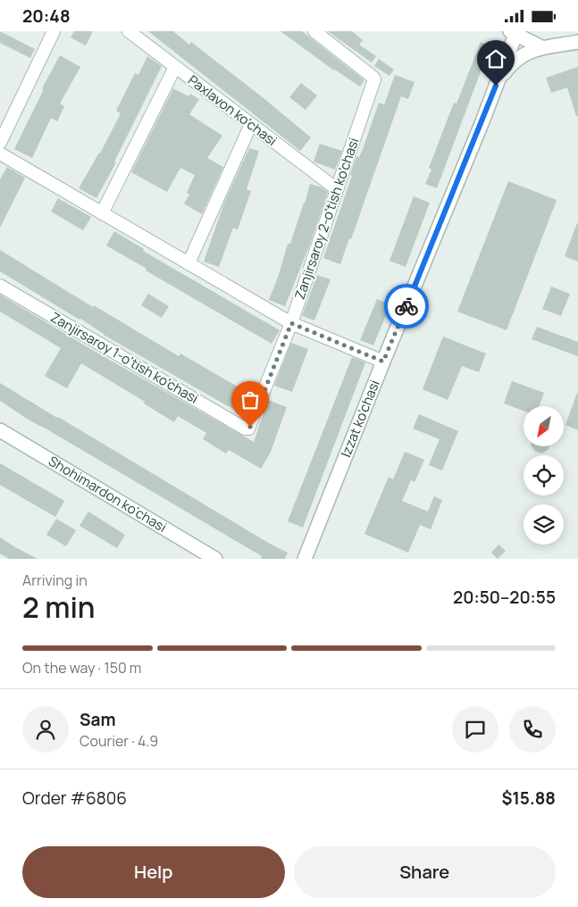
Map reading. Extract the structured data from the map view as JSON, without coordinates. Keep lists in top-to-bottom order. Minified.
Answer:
{"streets":{"street":["Paxlavon ko'chasi","Zanjirsaroy 2-o'tish ko'chasi","Zanjirsaroy 1-o'tish ko'chasi","Izzat ko'chasi","Shohimardon ko'chasi"]},"crossings":[["Paxlavon ko'chasi","Zanjirsaroy 2-o'tish ko'chasi"],["Zanjirsaroy 2-o'tish ko'chasi","Zanjirsaroy 1-o'tish ko'chasi"]],"north":"bottom left","page":{"status":"20:48","heading":["2 min","Arriving in","20:50–20:55"],"panel":["Sam","Courier · 4.9","Order #6806","$15.88"],"bar":"On the way · 150 m","buttons":["Help","Share"]}}
